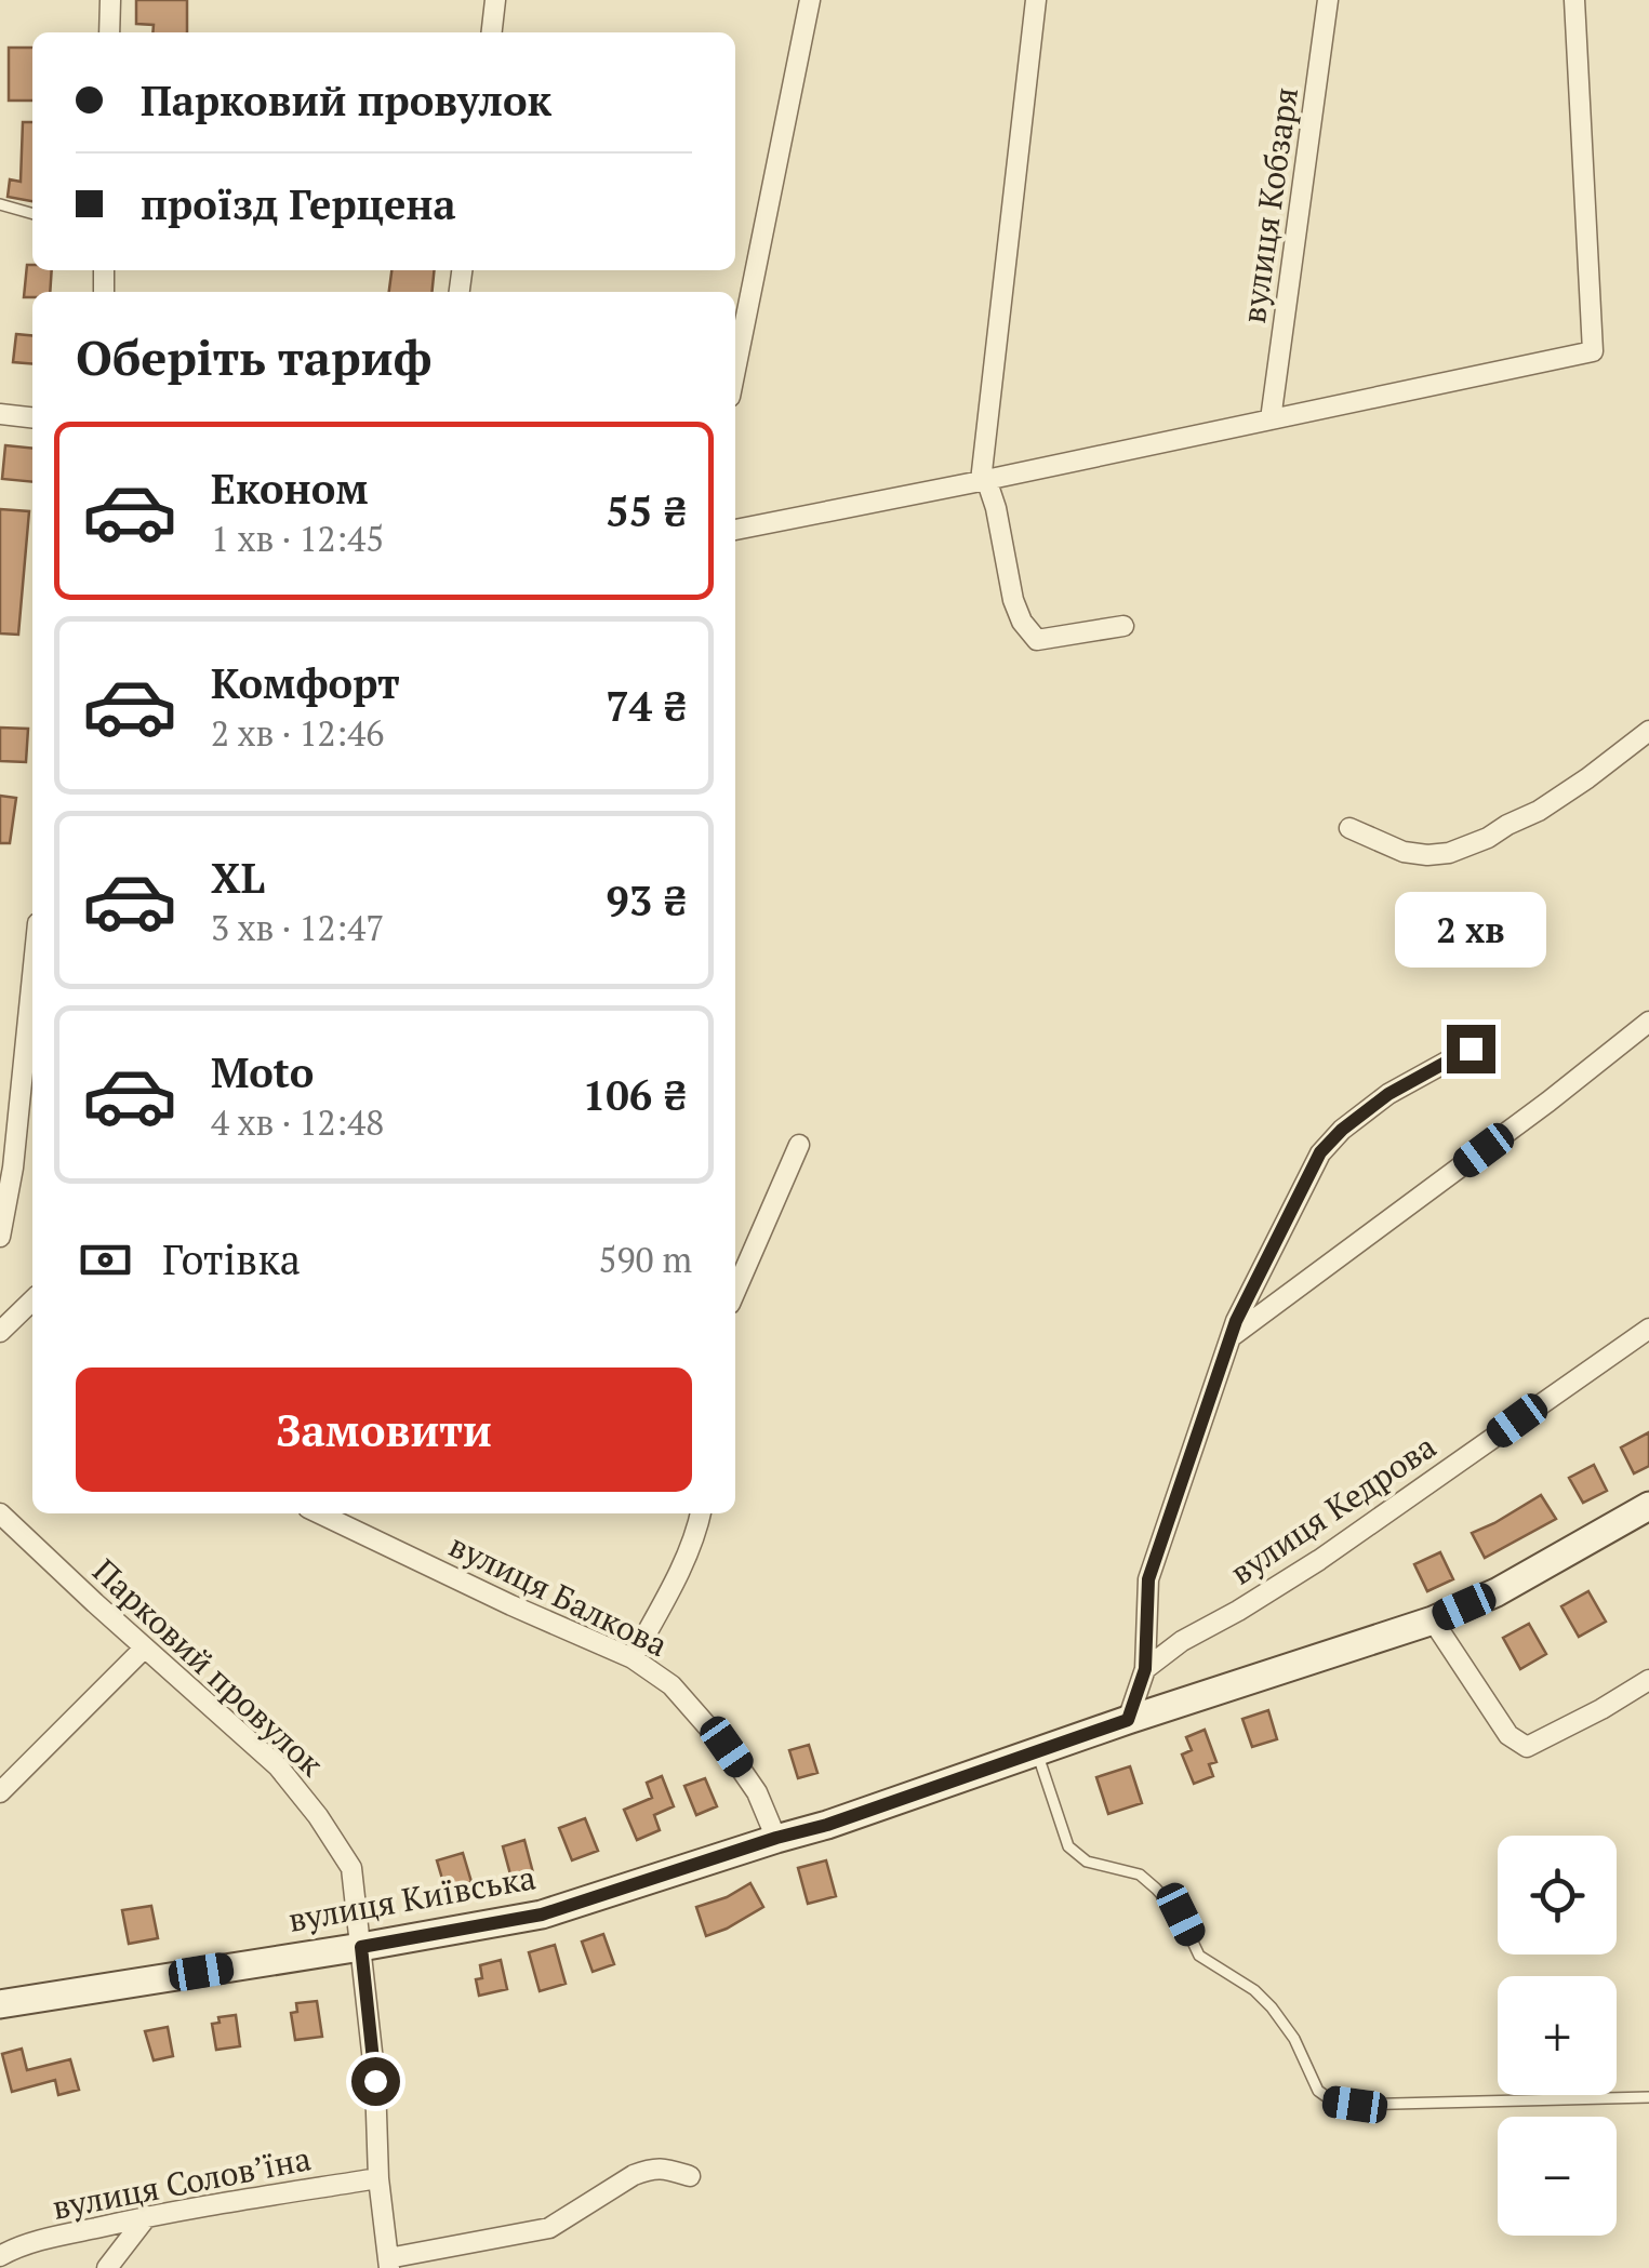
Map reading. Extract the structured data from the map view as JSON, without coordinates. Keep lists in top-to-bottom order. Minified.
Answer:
{"streets":{"main road":["вулиця Київська"],"street":["вулиця Кобзаря","вулиця Кедрова","вулиця Балкова","Парковий провулок","вулиця Соловʼїна"]},"crossings":[["вулиця Балкова","вулиця Київська"],["Парковий провулок","вулиця Київська"],["Парковий провулок","вулиця Соловʼїна"]],"page":{"banner":["Парковий провулок","проїзд Герцена"],"heading":"Оберіть тариф","list":[{"name":"Економ","note":"1 хв · 12:45","value":"55 ₴"},{"name":"Комфорт","note":"2 хв · 12:46","value":"74 ₴"},{"name":"XL","note":"3 хв · 12:47","value":"93 ₴"},{"name":"Moto","note":"4 хв · 12:48","value":"106 ₴"}],"bubble":"2 хв","pay":["Готівка","590 m"],"buttons":"Замовити","map_buttons":["+","−"]}}
